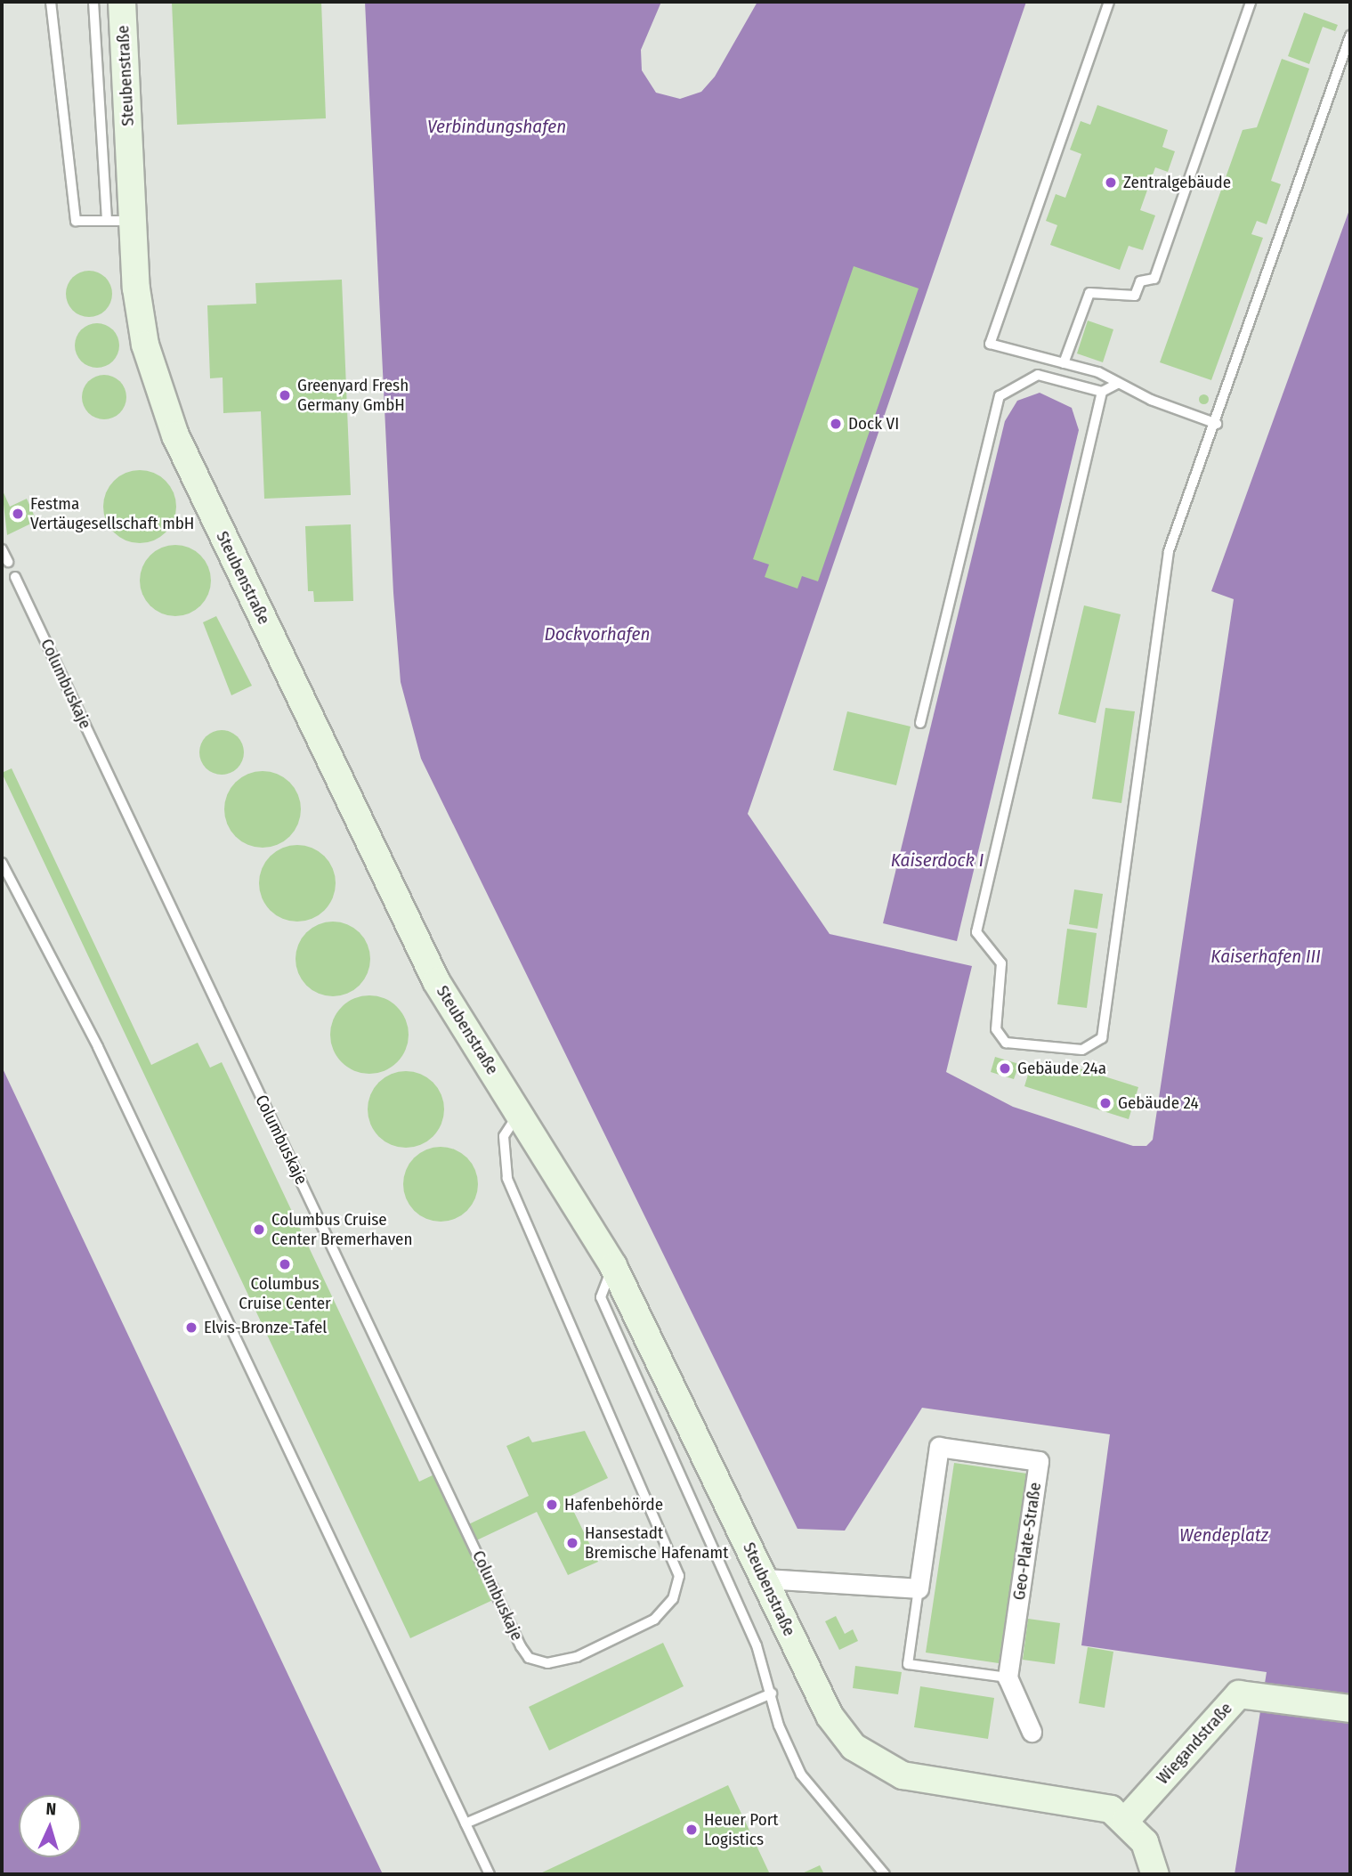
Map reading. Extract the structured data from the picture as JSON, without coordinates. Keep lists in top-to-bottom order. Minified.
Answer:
{"streets":{"street":["Steubenstraße","Geo-Plate-Straße","Wiegandstraße"],"lane":["Columbuskaje"]},"crossings":[["Steubenstraße","Columbuskaje"],["Steubenstraße","Wiegandstraße"]],"water":["Verbindungshafen","Dockvorhafen","Kaiserdock I","Kaiserhafen III","Wendeplatz"],"places":["Zentralgebäude","Greenyard Fresh Germany GmbH","Dock VI","Festma Vertäugesellschaft mbH","Gebäude 24a","Gebäude 24","Columbus Cruise Center Bremerhaven","Columbus Cruise Center","Elvis-Bronze-Tafel","Hafenbehörde","Hansestadt Bremische Hafenamt","Heuer Port Logistics"],"north":"top"}
